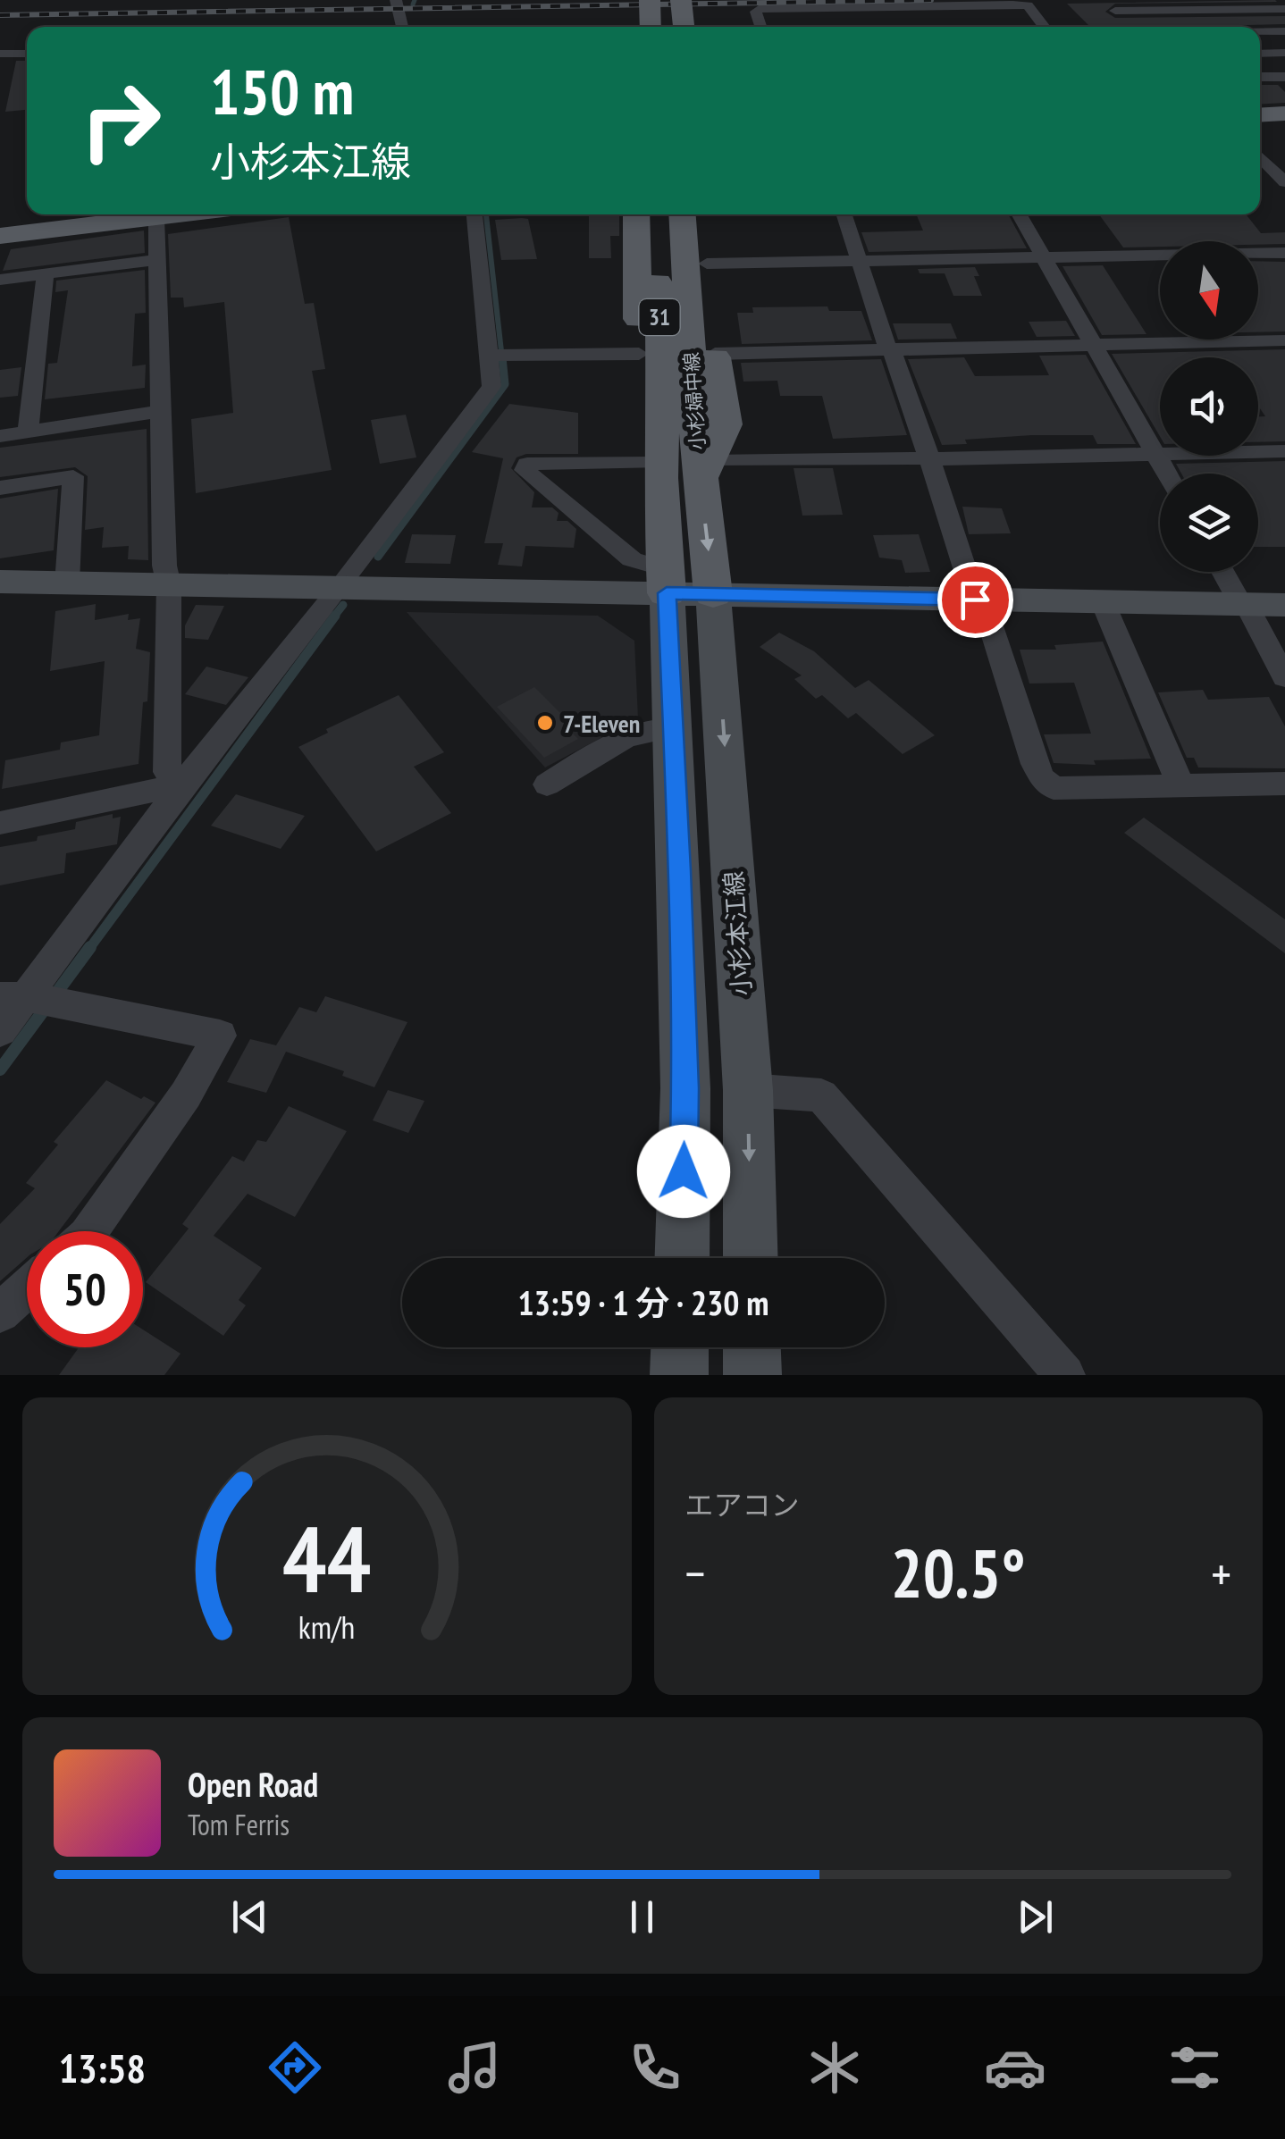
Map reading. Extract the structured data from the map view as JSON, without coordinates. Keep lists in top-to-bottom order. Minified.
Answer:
{"streets":{"main road":["31","小杉婦中線","小杉本江線"]},"crossings":[["31","小杉婦中線"],["小杉婦中線","小杉本江線"]],"places":["7-Eleven"],"north":"bottom","page":{"turn":["150 m","小杉本江線"],"limit":"50","trip":"13:59 · 1 分 · 230 m","tile":"エアコン","heat":["−","20.5°","+"],"song":["Open Road","Tom Ferris"],"tabs":"13:58","gauge":["44","km/h"]}}
